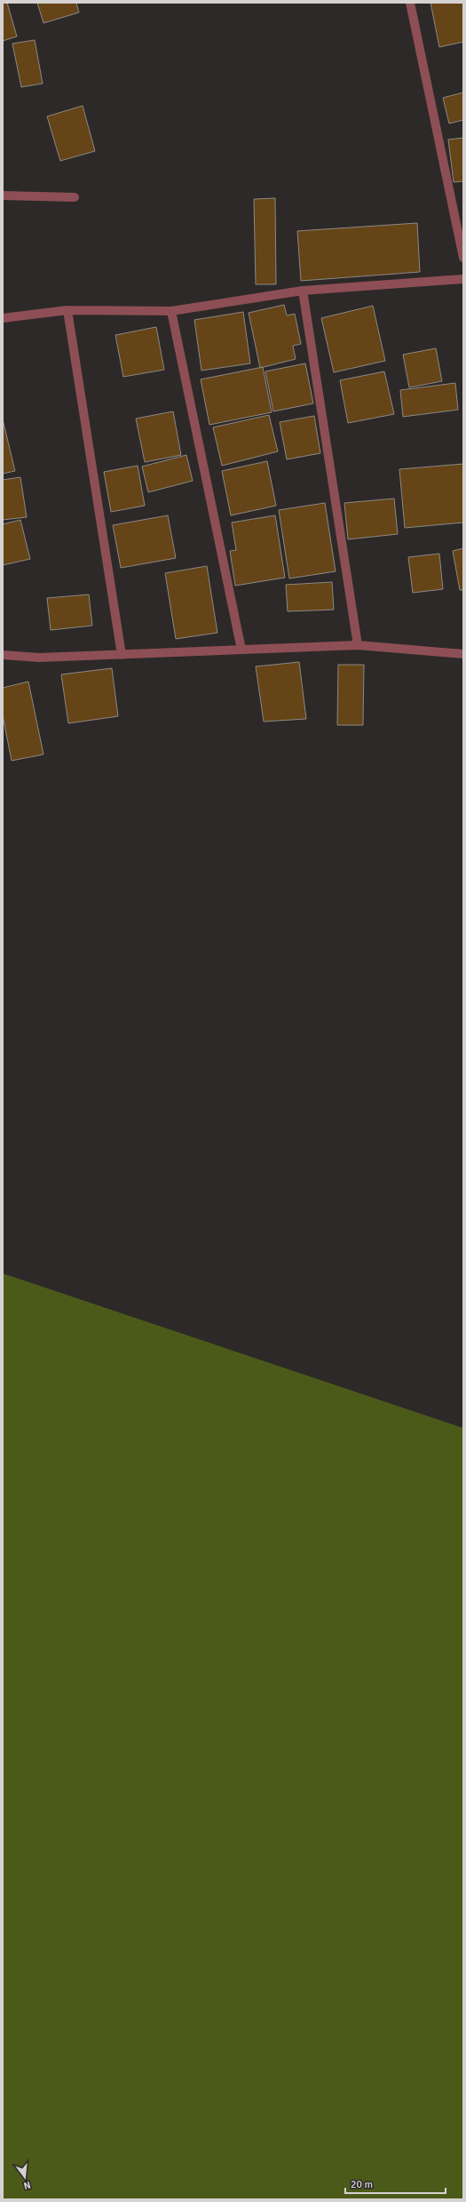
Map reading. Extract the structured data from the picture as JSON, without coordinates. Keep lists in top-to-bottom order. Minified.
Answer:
{"scale_bar":"20 m","north":"bottom"}
